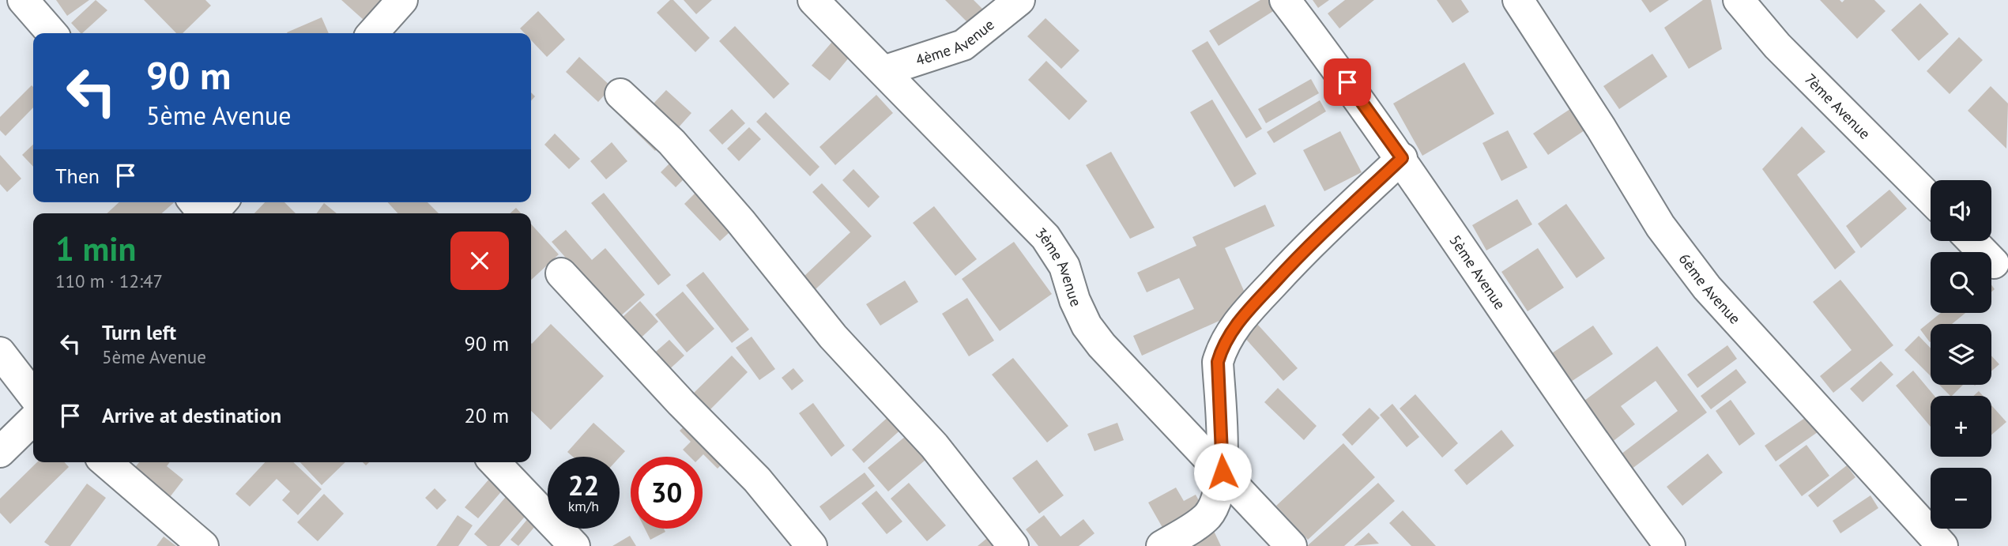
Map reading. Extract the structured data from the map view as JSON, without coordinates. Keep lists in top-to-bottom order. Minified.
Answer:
{"streets":{"street":["4ème Avenue","7ème Avenue","3ème Avenue","5ème Avenue","6ème Avenue"]},"crossings":[["4ème Avenue","3ème Avenue"]],"page":{"turn":["90 m","5ème Avenue"],"then":"Then","map_buttons":["+","−"],"heading":["1 min","110 m · 12:47"],"list":[{"name":"Turn left","note":"5ème Avenue","value":"90 m"},{"name":"Arrive at destination","value":"20 m"}],"speed":"22 km/h","limit":"30"}}
